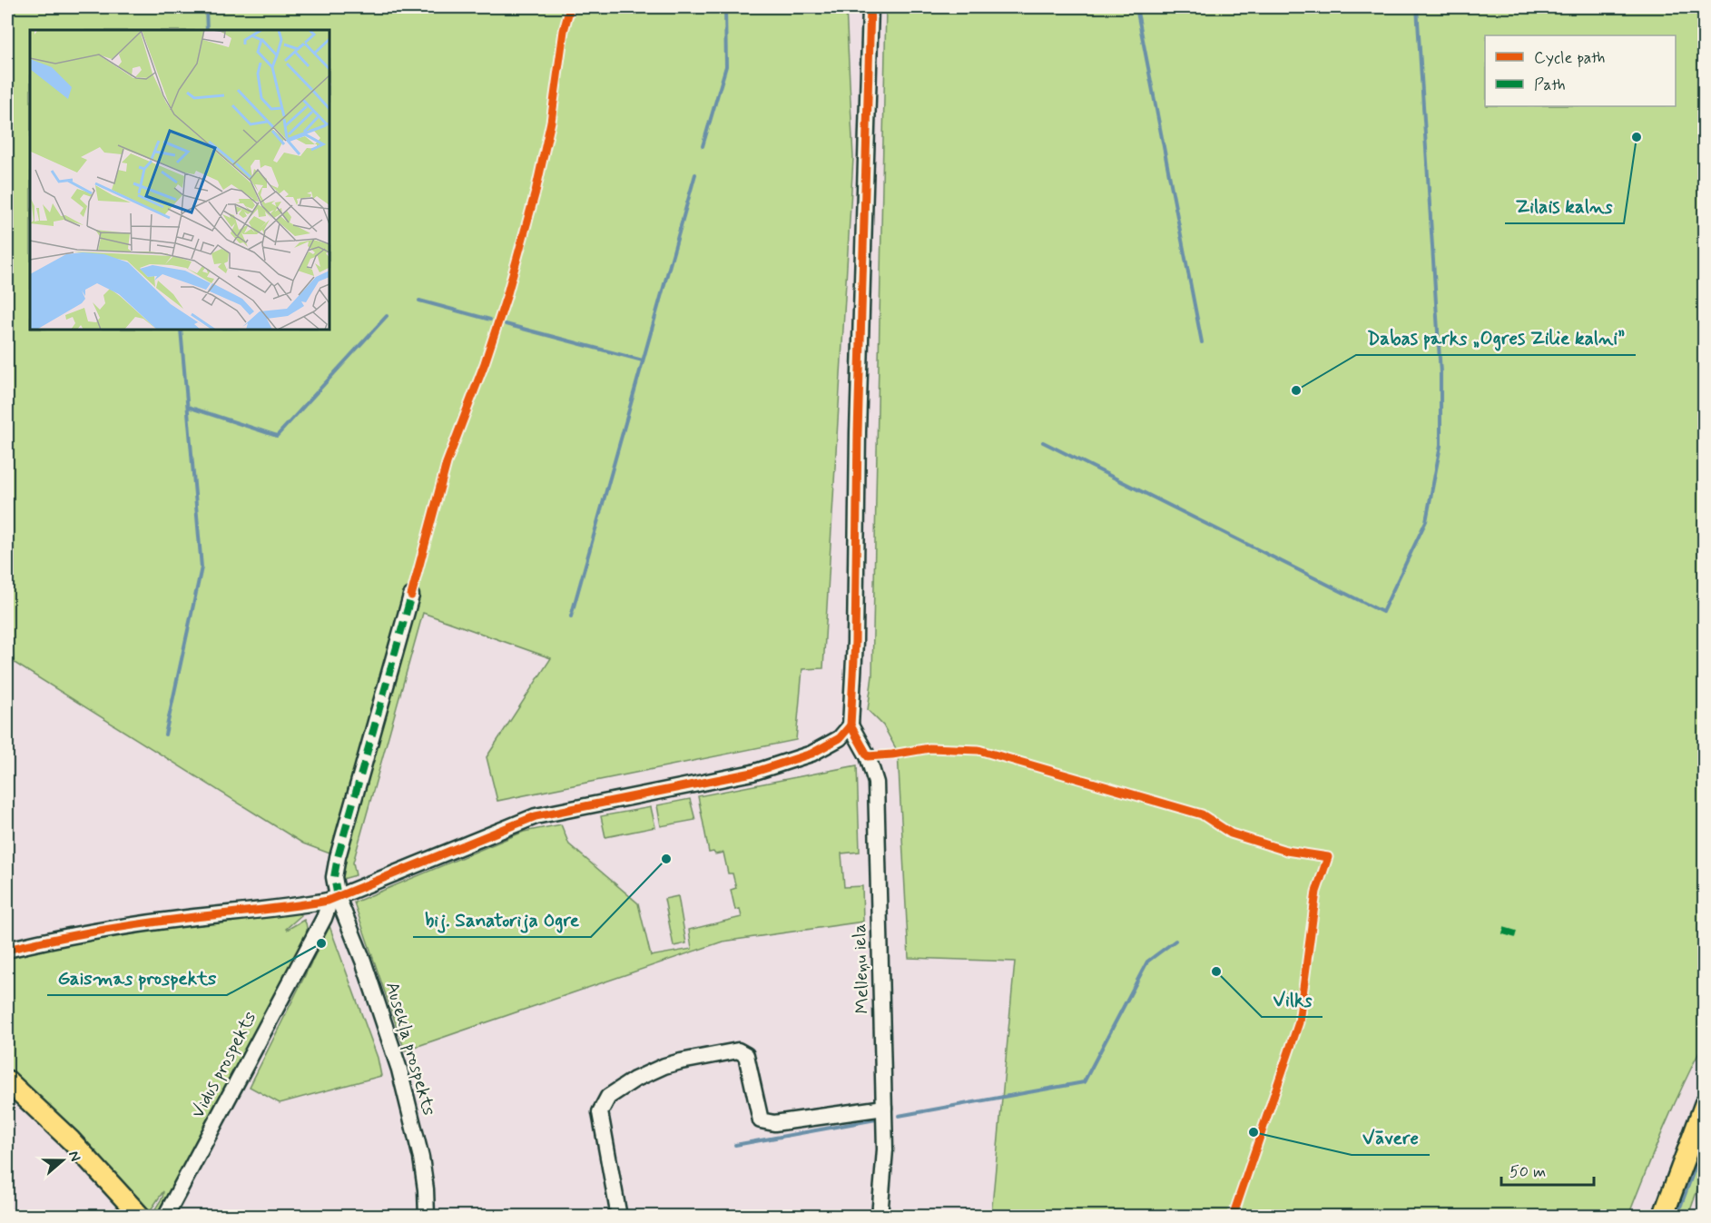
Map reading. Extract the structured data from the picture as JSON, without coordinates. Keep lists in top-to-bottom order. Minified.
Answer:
{"streets":{"street":["Melleņu iela","Ausekļa prospekts","Vidus prospekts"]},"crossings":[["Ausekļa prospekts","Vidus prospekts"]],"places":["Zilais kalns","Dabas parks „Ogres Zilie kalni”","bij. Sanatorija Ogre","Gaismas prospekts","Vilks","Vāvere"],"legend":["Cycle path","Path"],"scale_bar":"50 m","north":"right"}
